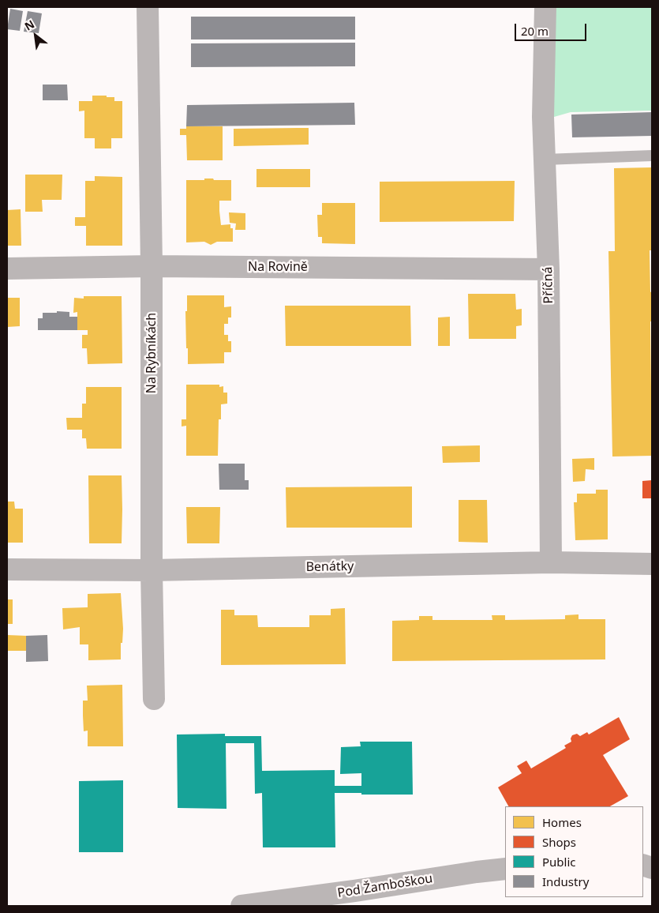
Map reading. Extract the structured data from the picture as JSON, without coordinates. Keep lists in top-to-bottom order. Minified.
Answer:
{"streets":{"street":["Na Rovině","Příčná","Na Rybníkách","Benátky","Pod Žamboškou"]},"crossings":[["Na Rovině","Příčná"],["Na Rovině","Na Rybníkách"],["Příčná","Benátky"],["Na Rybníkách","Benátky"]],"legend":["Homes","Shops","Public","Industry"],"scale_bar":"20 m","north":"top left"}
